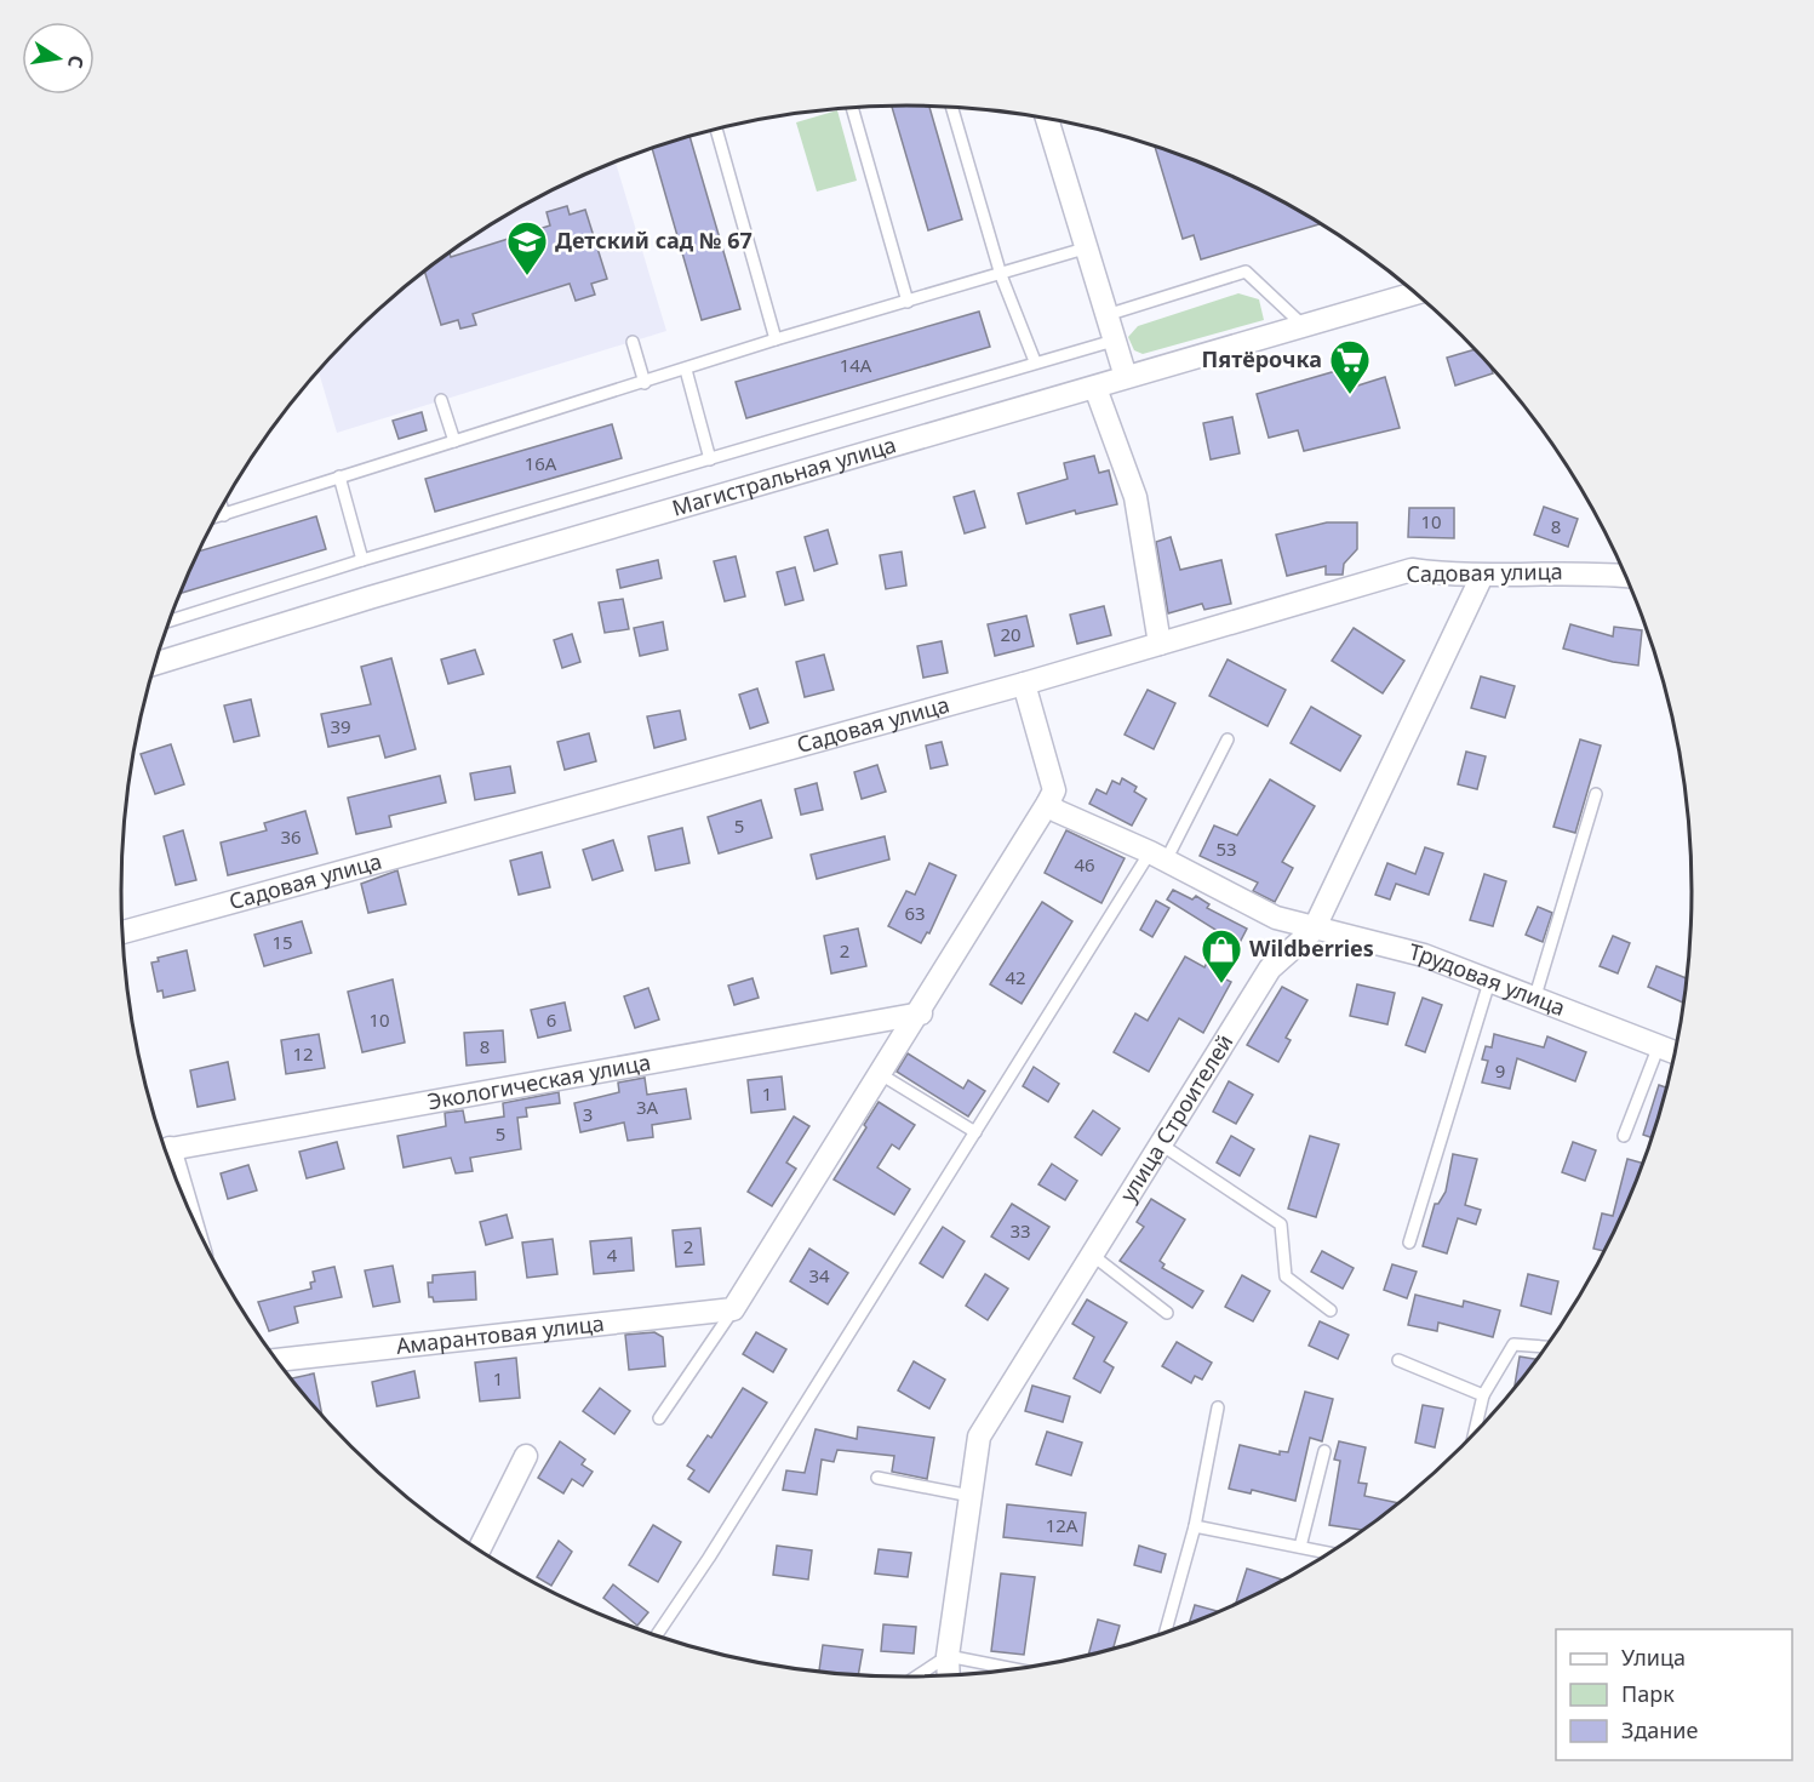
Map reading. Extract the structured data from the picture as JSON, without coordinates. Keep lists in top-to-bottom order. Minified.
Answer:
{"streets":{"street":["Магистральная улица","Садовая улица","Трудовая улица","Экологическая улица","улица Строителей","Амарантовая улица"]},"crossings":[["Садовая улица","улица Строителей"],["Трудовая улица","улица Строителей"]],"places":{"school or university":["Детский сад № 67"],"supermarket":["Пятёрочка"],"shop":["Wildberries"]},"house_numbers":["14А","16А","10","8","20","39","5","36","53","46","63","15","2","42","10","6","8","12","9","1","3А","3","5","33","2","4","34","1","12А"],"legend":["Улица","Парк","Здание"],"north":"right"}
